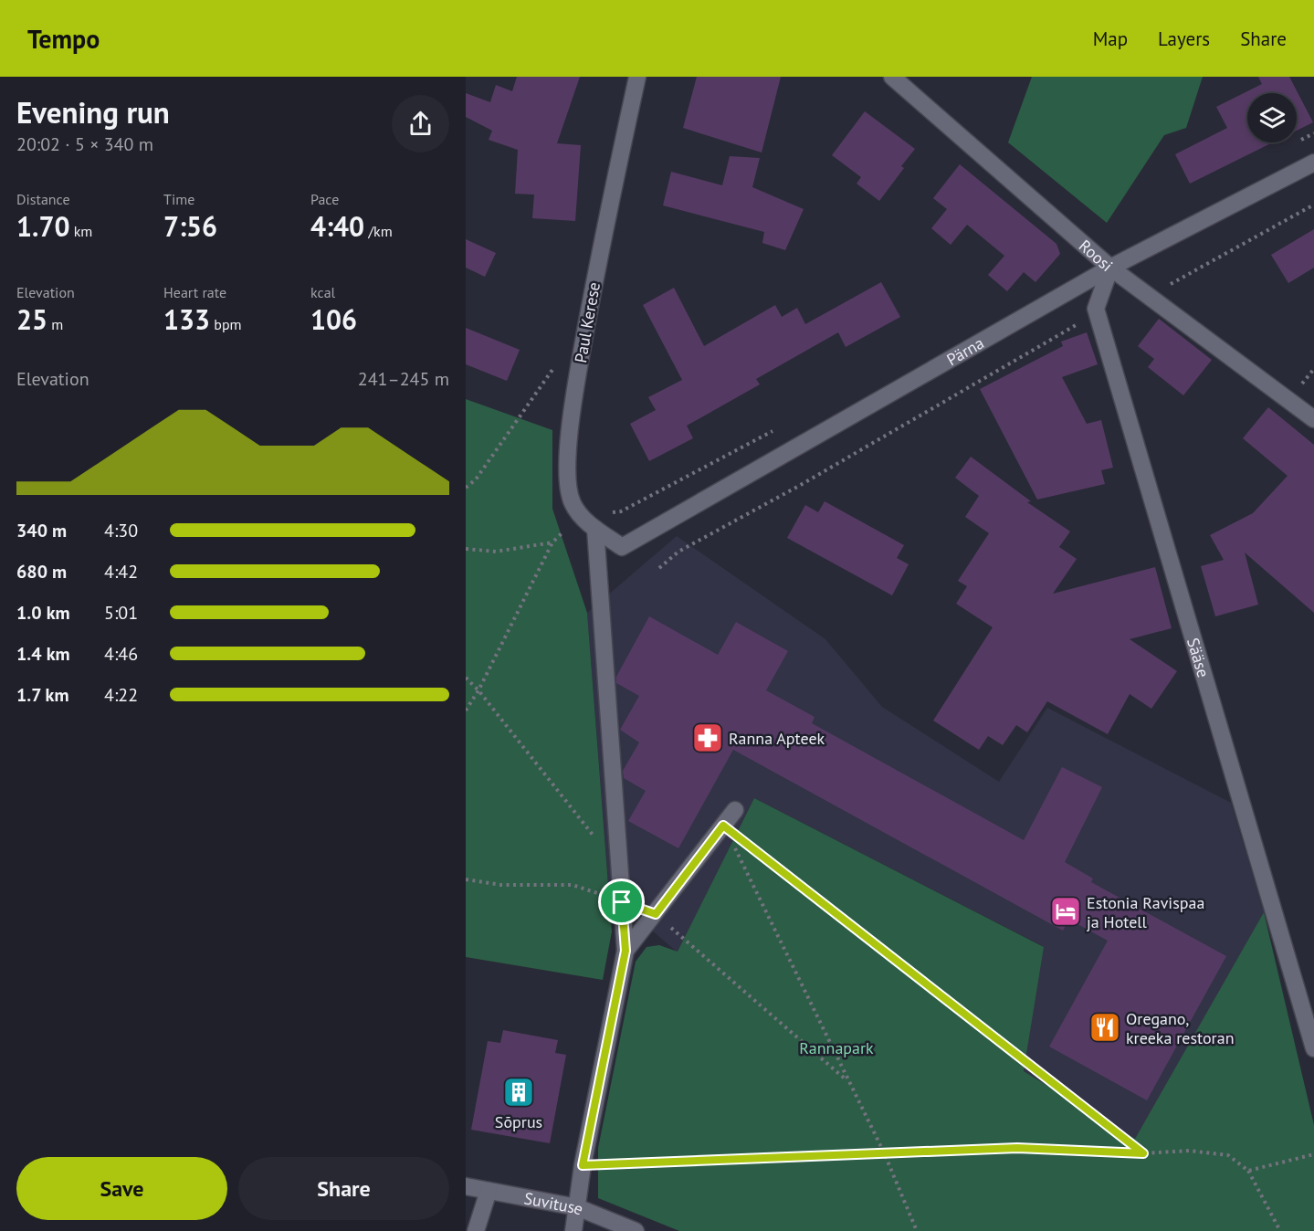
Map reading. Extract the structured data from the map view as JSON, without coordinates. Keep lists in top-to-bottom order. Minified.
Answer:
{"streets":{"street":["Roosi","Paul Kerese","Pärna","Sääse","Suvituse"]},"crossings":[["Roosi","Pärna"],["Roosi","Sääse"],["Paul Kerese","Pärna"],["Pärna","Sääse"]],"parks":["Rannapark"],"places":{"pharmacy":["Ranna Apteek"],"hotel":["Estonia Ravispaa ja Hotell"],"restaurant":["Oregano, kreeka restoran"],"building":["Sõprus"]},"page":{"header":"Tempo","nav":["Map","Layers","Share"],"heading":["Evening run","20:02 · 5 × 340 m"],"stats":[["Distance","1.70 km"],["Time","7:56"],["Pace","4:40 /km"],["Elevation","25 m"],["Heart rate","133 bpm"],["kcal","106"]],"chart":["Elevation","241–245 m"],"list":[{"name":"340 m","note":"4:30"},{"name":"680 m","note":"4:42"},{"name":"1.0 km","note":"5:01"},{"name":"1.4 km","note":"4:46"},{"name":"1.7 km","note":"4:22"}],"buttons":["Save","Share"]}}
